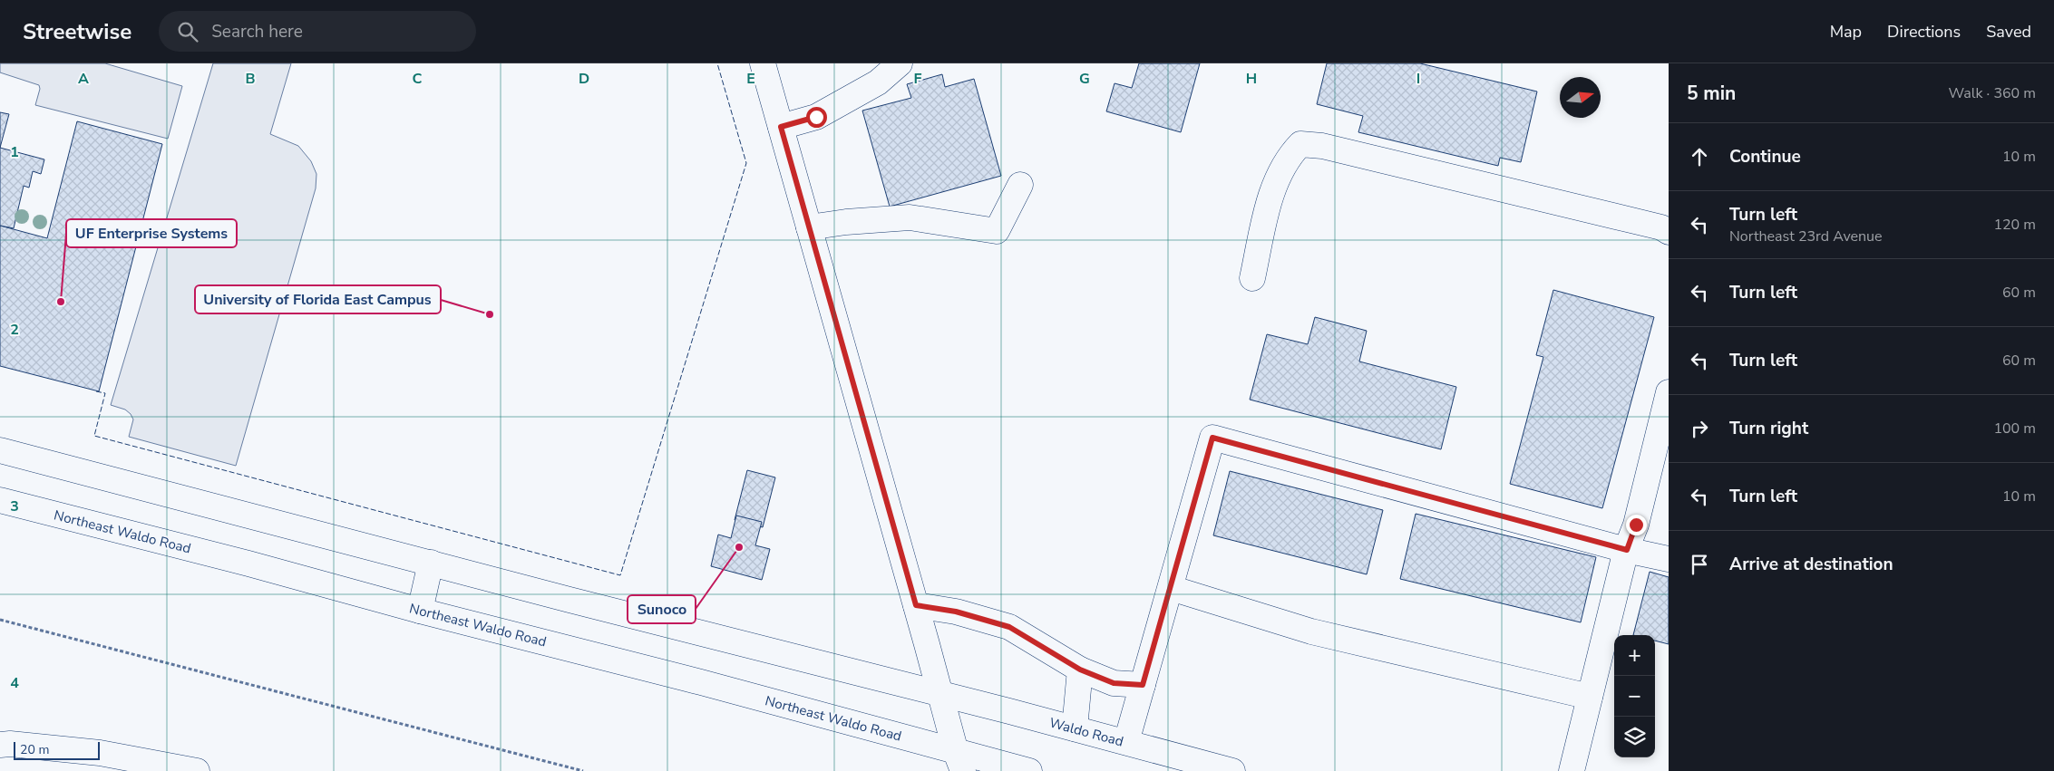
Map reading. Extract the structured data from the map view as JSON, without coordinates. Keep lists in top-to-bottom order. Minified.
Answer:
{"streets":{"main road":["Northeast Waldo Road","Waldo Road"]},"places":["UF Enterprise Systems","University of Florida East Campus","Sunoco"],"scale_bar":"20 m","north":"right","page":{"header":"Streetwise","search":"Search here","nav":["Map","Directions","Saved"],"heading":["5 min","Walk · 360 m"],"list":[["Continue","10 m"],["Turn left","Northeast 23rd Avenue","120 m"],["Turn left","60 m"],["Turn left","60 m"],["Turn right","100 m"],["Turn left","10 m"],"Arrive at destination"],"map_buttons":["+","−"],"scale":"20 m"},"grid":{"columns":["A","B","C","D","E","F","G","H","I"],"rows":["1","2","3","4"]}}
